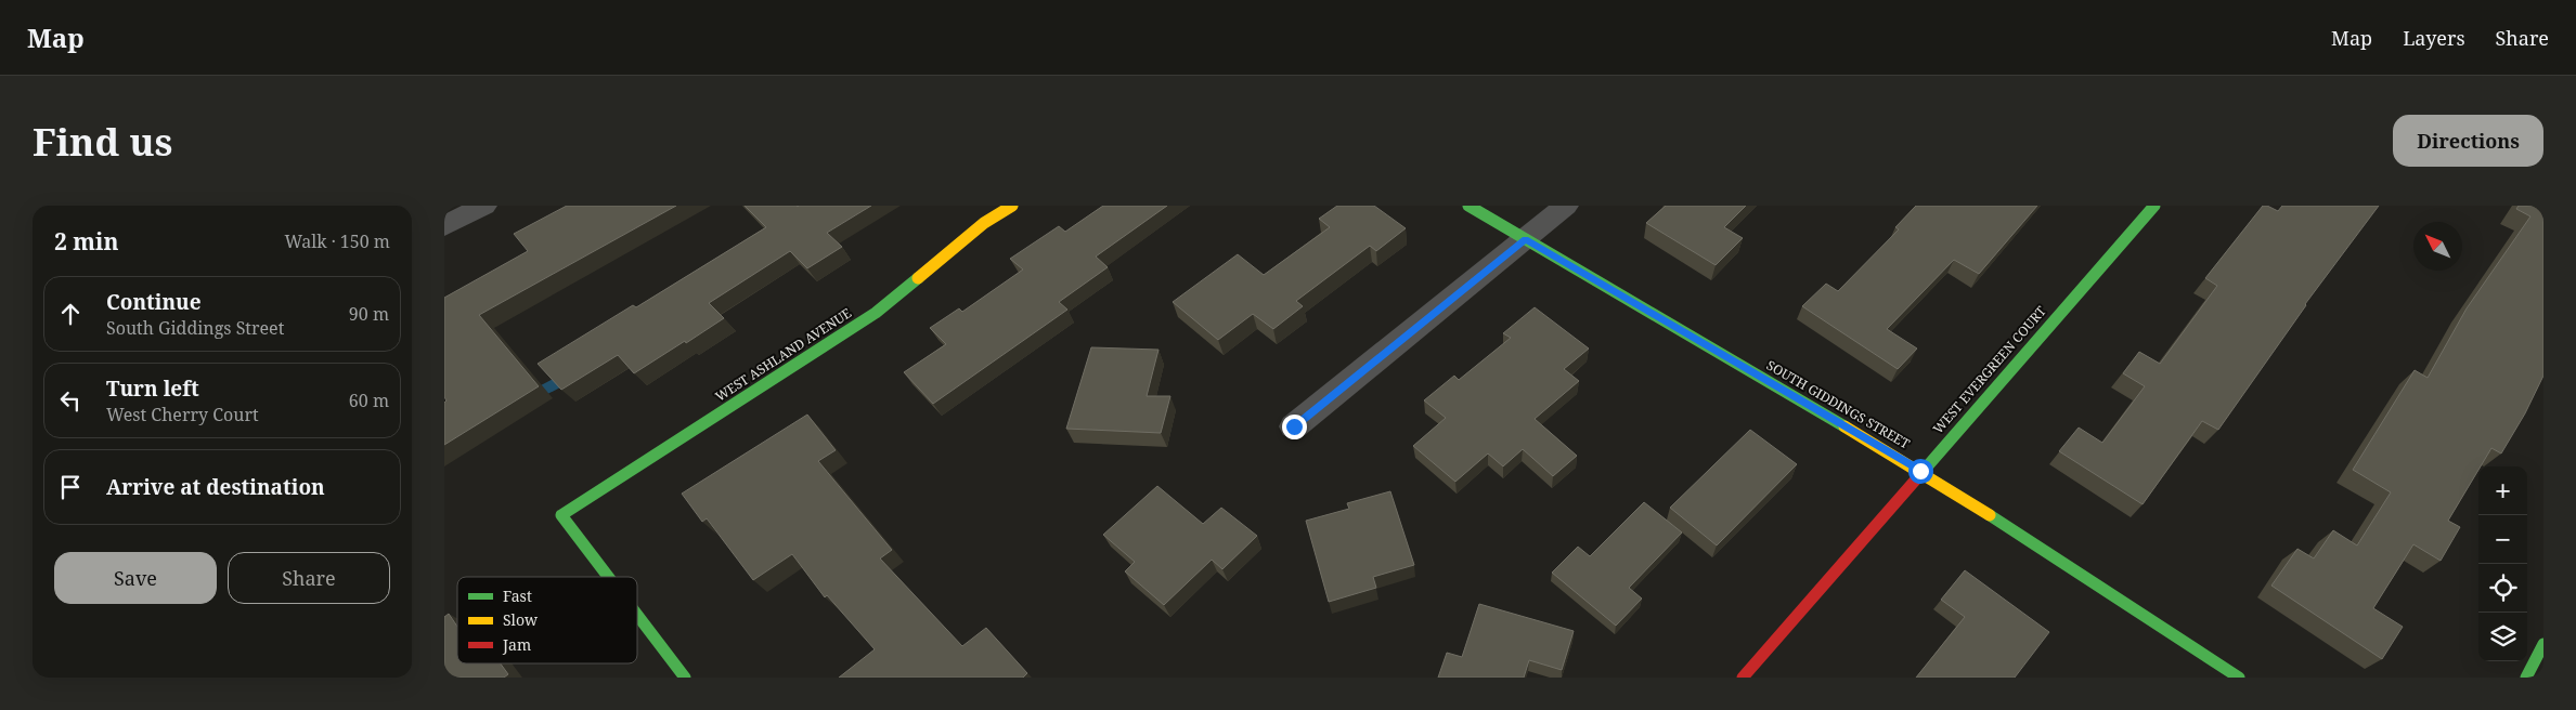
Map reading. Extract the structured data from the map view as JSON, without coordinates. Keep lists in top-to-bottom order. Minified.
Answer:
{"streets":{"street":["WEST ASHLAND AVENUE","WEST EVERGREEN COURT","SOUTH GIDDINGS STREET"]},"crossings":[["WEST EVERGREEN COURT","SOUTH GIDDINGS STREET"]],"legend":["Fast","Slow","Jam"],"north":"top left","page":{"header":"Map","nav":["Map","Layers","Share"],"buttons":["Directions",["Save","Share"]],"title":"Find us","heading":["2 min","Walk · 150 m"],"list":[["Continue","South Giddings Street","90 m"],["Turn left","West Cherry Court","60 m"],"Arrive at destination"],"map_buttons":["+","−"]}}
